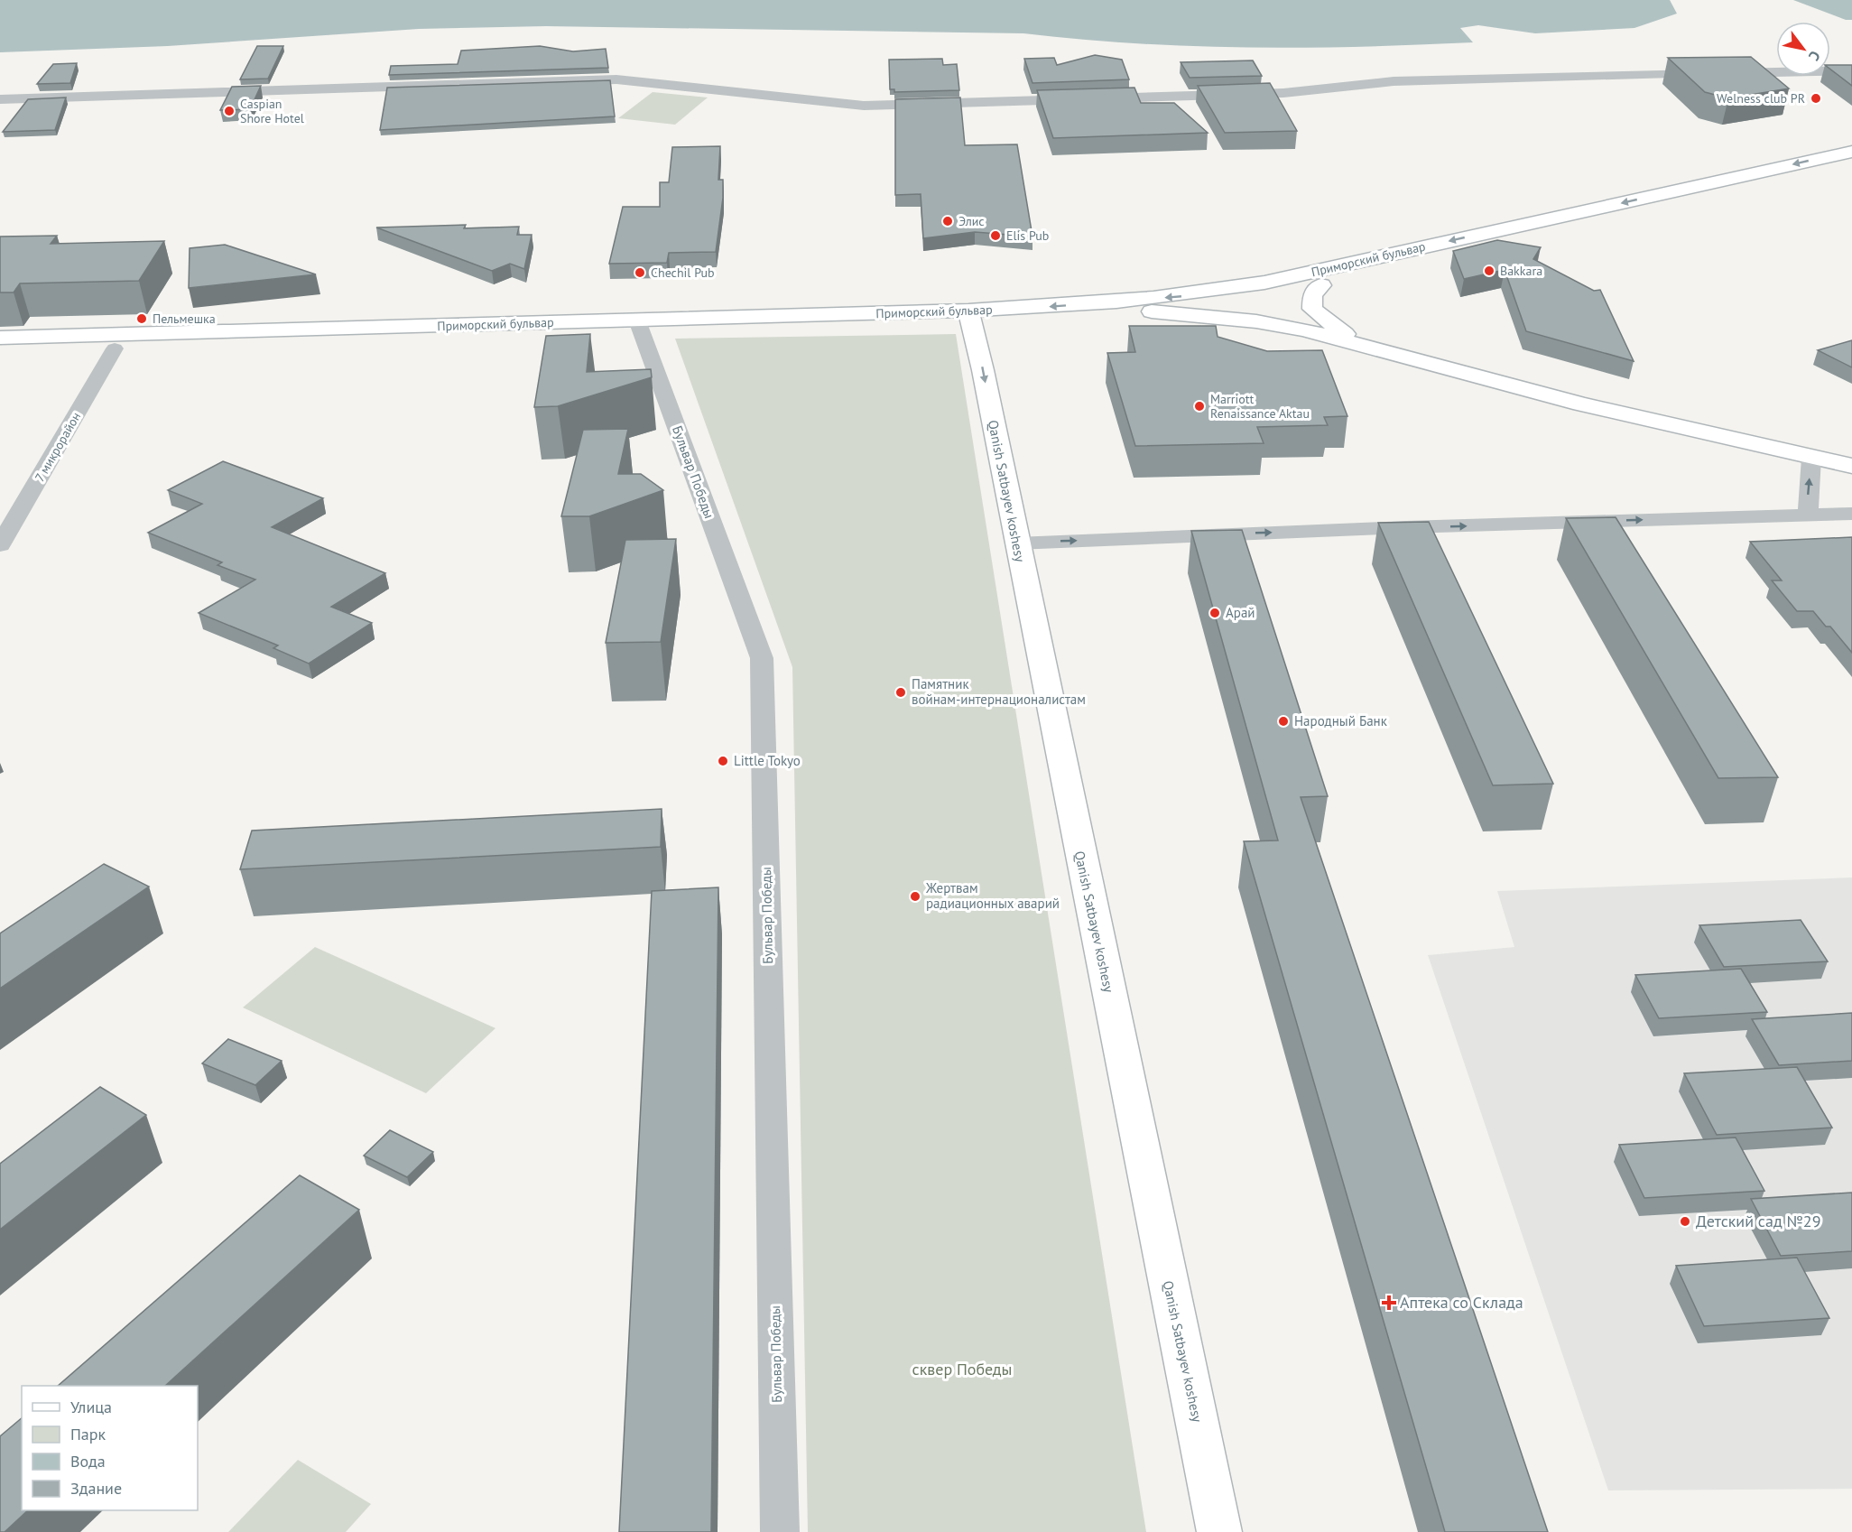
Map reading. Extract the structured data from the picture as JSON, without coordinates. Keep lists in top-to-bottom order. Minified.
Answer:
{"streets":{"street":["Приморский бульвар","7 микрорайон","Бульвар Победы","Qanish Satbayev koshesy"]},"crossings":[["Приморский бульвар","7 микрорайон"],["Приморский бульвар","Бульвар Победы"],["Приморский бульвар","Qanish Satbayev koshesy"]],"parks":["сквер Победы"],"places":{"other":["Welness club PR","Caspian Shore Hotel","Элис","Elis Pub","Bakkara","Chechil Pub","Пельмешка","Marriott Renaissance Aktau","Арай","Памятник войнам-интернационалистам","Народный Банк","Little Tokyo","Жертвам радиационных аварий","Детский сад №29"],"health":["Аптека со Склада"]},"legend":["Улица","Парк","Вода","Здание"],"north":"bottom right"}
